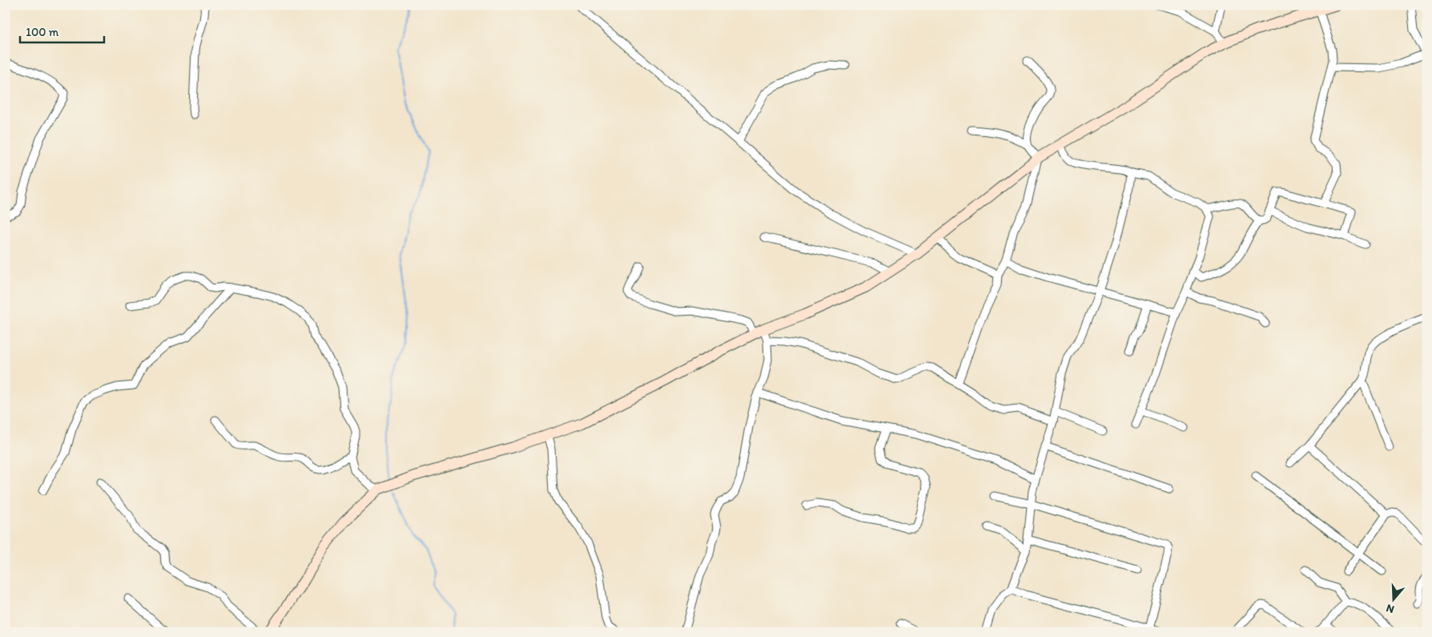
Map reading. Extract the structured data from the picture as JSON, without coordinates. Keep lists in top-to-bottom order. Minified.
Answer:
{"scale_bar":"100 m","north":"bottom"}
